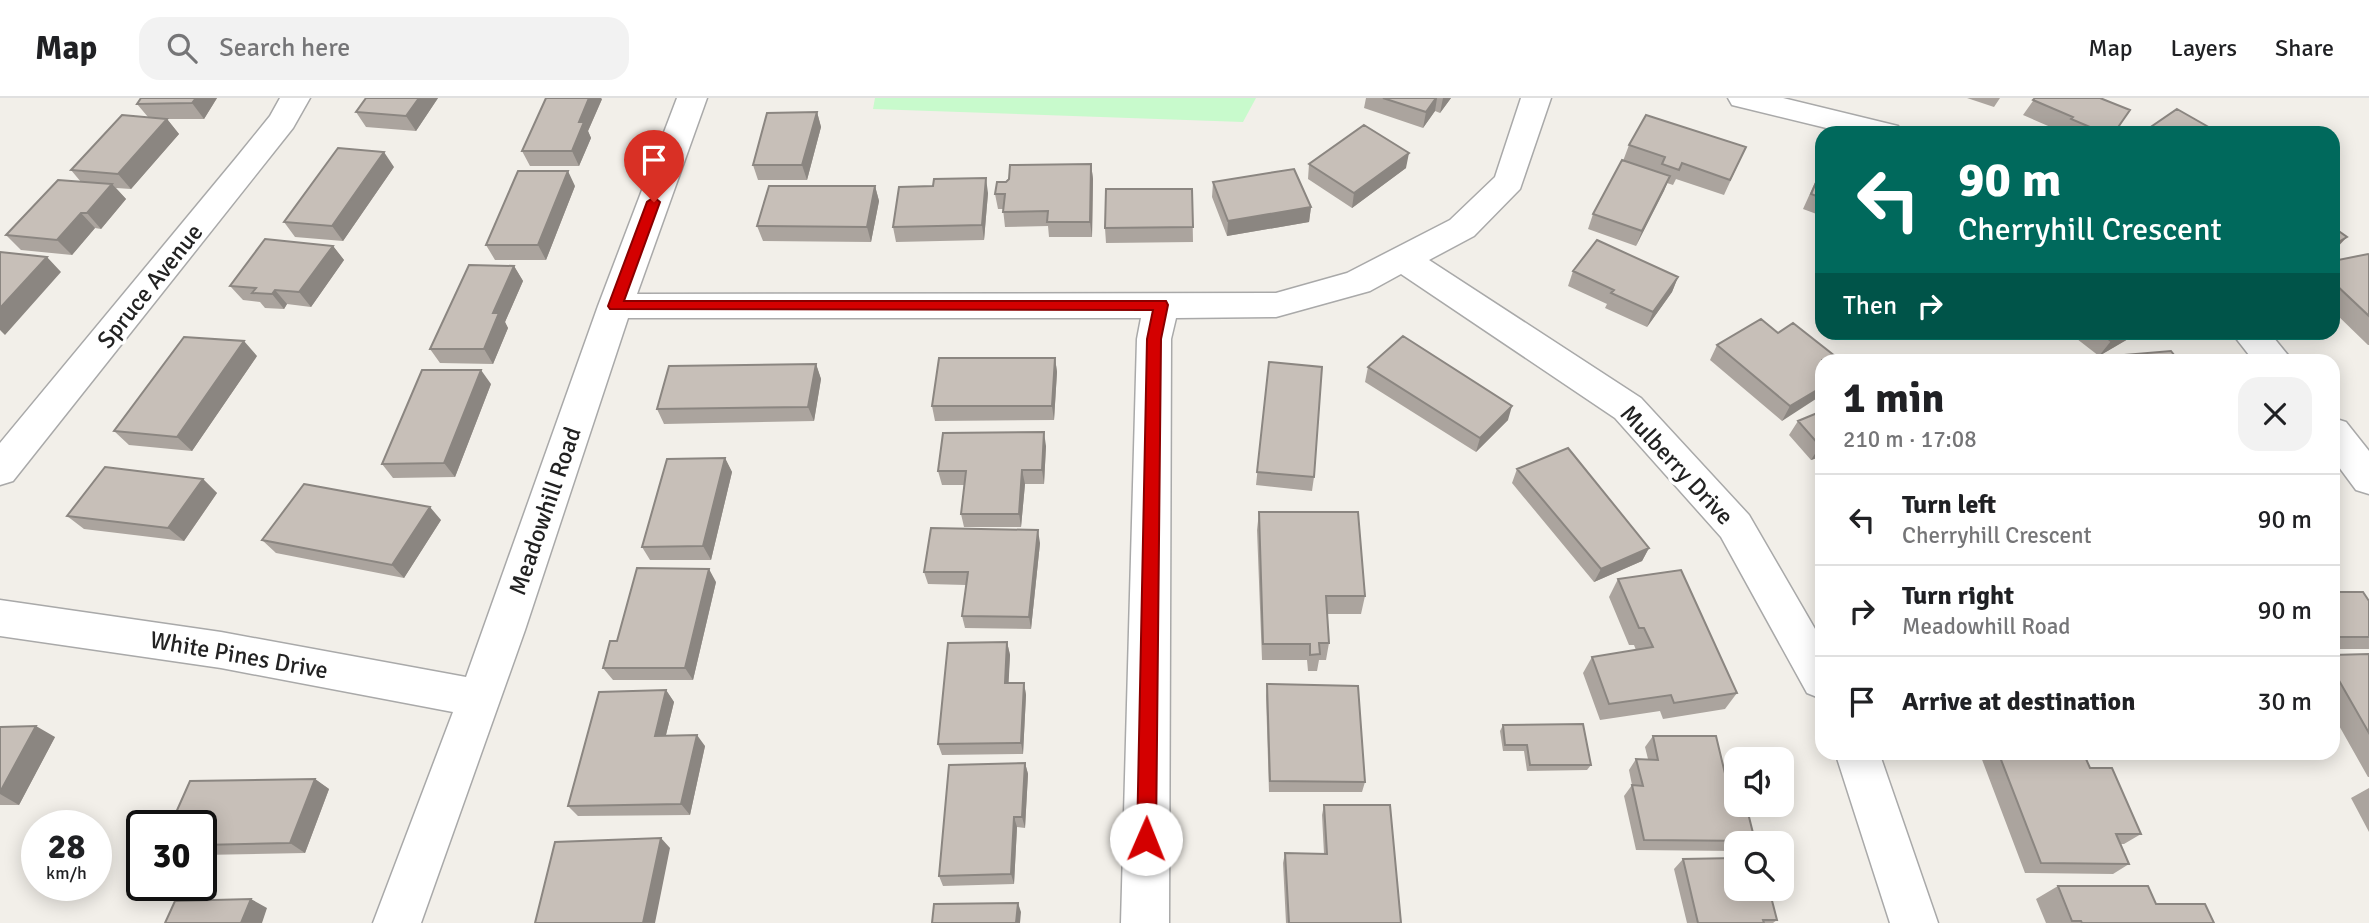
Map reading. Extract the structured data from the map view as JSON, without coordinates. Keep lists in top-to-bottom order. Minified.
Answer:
{"streets":{"street":["Spruce Avenue","Mulberry Drive","Meadowhill Road","White Pines Drive"]},"crossings":[["Meadowhill Road","White Pines Drive"]],"page":{"header":"Map","search":"Search here","nav":["Map","Layers","Share"],"turn":["90 m","Cherryhill Crescent"],"then":"Then","heading":["1 min","210 m · 17:08"],"list":[{"name":"Turn left","note":"Cherryhill Crescent","value":"90 m"},{"name":"Turn right","note":"Meadowhill Road","value":"90 m"},{"name":"Arrive at destination","value":"30 m"}],"speed":"28 km/h","limit":"30"}}
